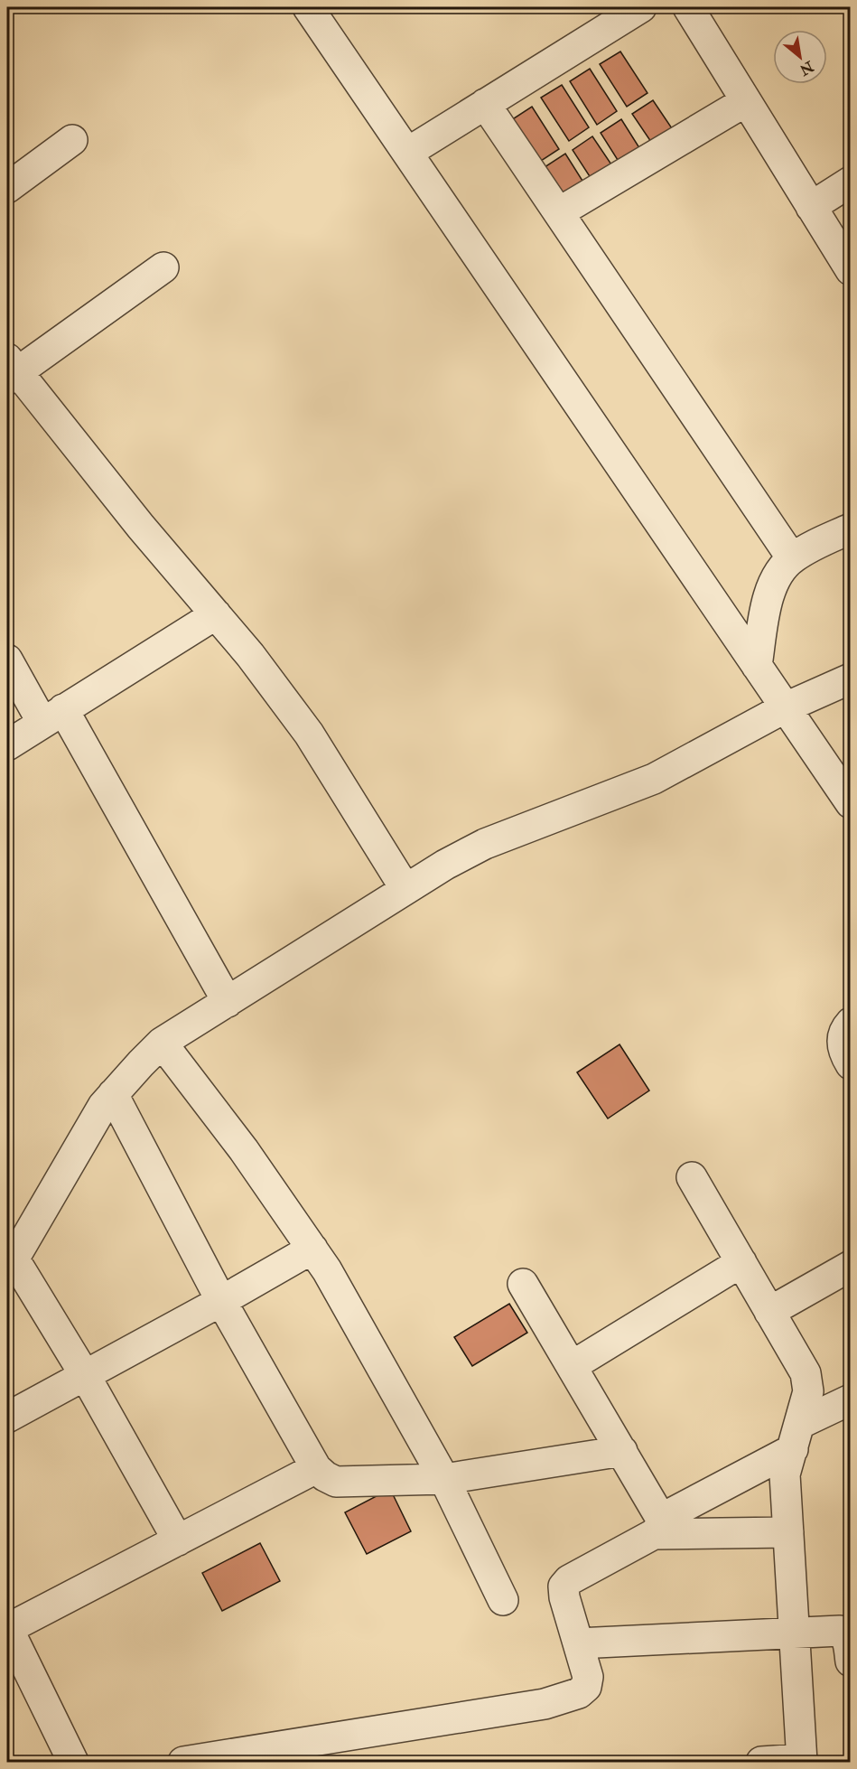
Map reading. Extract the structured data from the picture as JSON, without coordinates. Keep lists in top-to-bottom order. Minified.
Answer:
{"north":"bottom right"}
